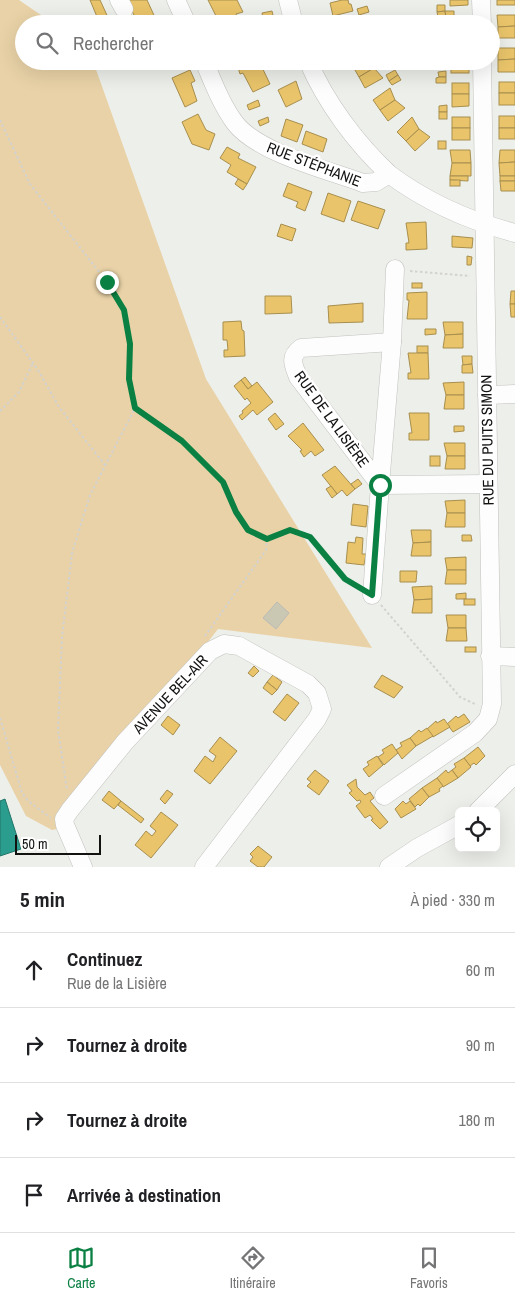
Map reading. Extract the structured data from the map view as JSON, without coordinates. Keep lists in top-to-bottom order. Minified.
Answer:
{"streets":{"street":["RUE STÉPHANIE","RUE DE LA LISIÈRE","RUE DU PUITS SIMON","AVENUE BEL-AIR"]},"scale_bar":"50 m","page":{"search":"Rechercher","scale":"50 m","heading":["5 min","À pied · 330 m"],"list":[["Continuez","Rue de la Lisière","60 m"],["Tournez à droite","90 m"],["Tournez à droite","180 m"],"Arrivée à destination"],"nav":["Carte","Itinéraire","Favoris"]}}
